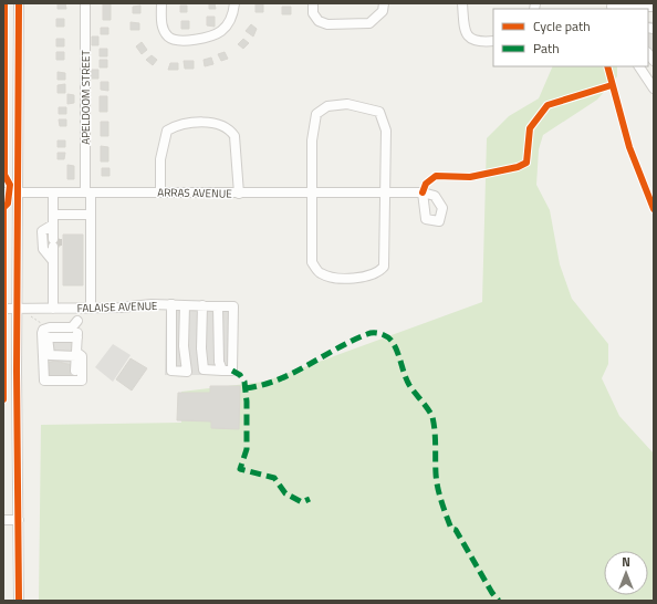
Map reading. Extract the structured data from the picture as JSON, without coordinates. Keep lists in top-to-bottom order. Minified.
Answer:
{"streets":{"street":["APELDOOM STREET","ARRAS AVENUE","FALAISE AVENUE"]},"crossings":[["APELDOOM STREET","ARRAS AVENUE"],["APELDOOM STREET","FALAISE AVENUE"]],"legend":["Cycle path","Path"],"north":"top"}
